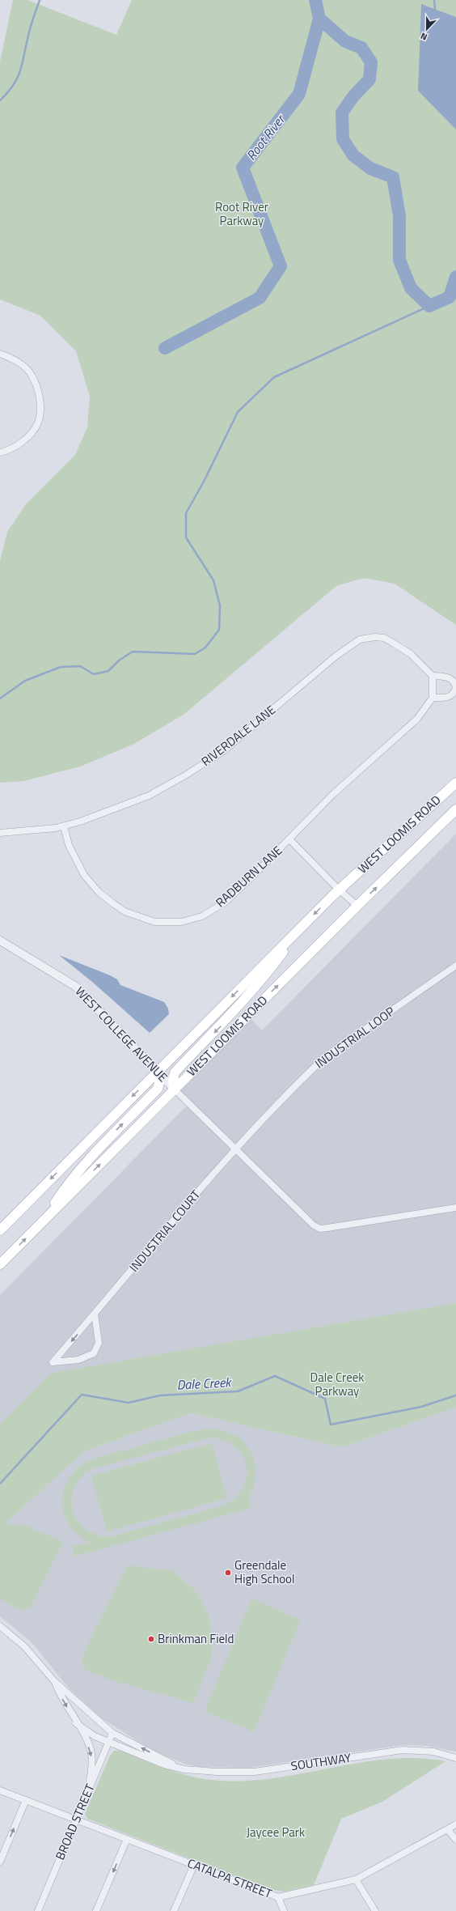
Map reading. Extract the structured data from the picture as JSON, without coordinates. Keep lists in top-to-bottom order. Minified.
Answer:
{"streets":{"main road":["WEST LOOMIS ROAD"],"street":["RIVERDALE LANE","RADBURN LANE","WEST COLLEGE AVENUE","INDUSTRIAL LOOP","INDUSTRIAL COURT","SOUTHWAY","BROAD STREET","CATALPA STREET"]},"crossings":[["RIVERDALE LANE","RADBURN LANE"],["WEST LOOMIS ROAD","RADBURN LANE"],["WEST LOOMIS ROAD","WEST COLLEGE AVENUE"],["INDUSTRIAL LOOP","INDUSTRIAL COURT"],["SOUTHWAY","BROAD STREET"],["BROAD STREET","CATALPA STREET"]],"water":["Root River","Dale Creek"],"parks":["Root River Parkway","Dale Creek Parkway","Jaycee Park"],"places":["Greendale High School","Brinkman Field"],"north":"bottom"}
